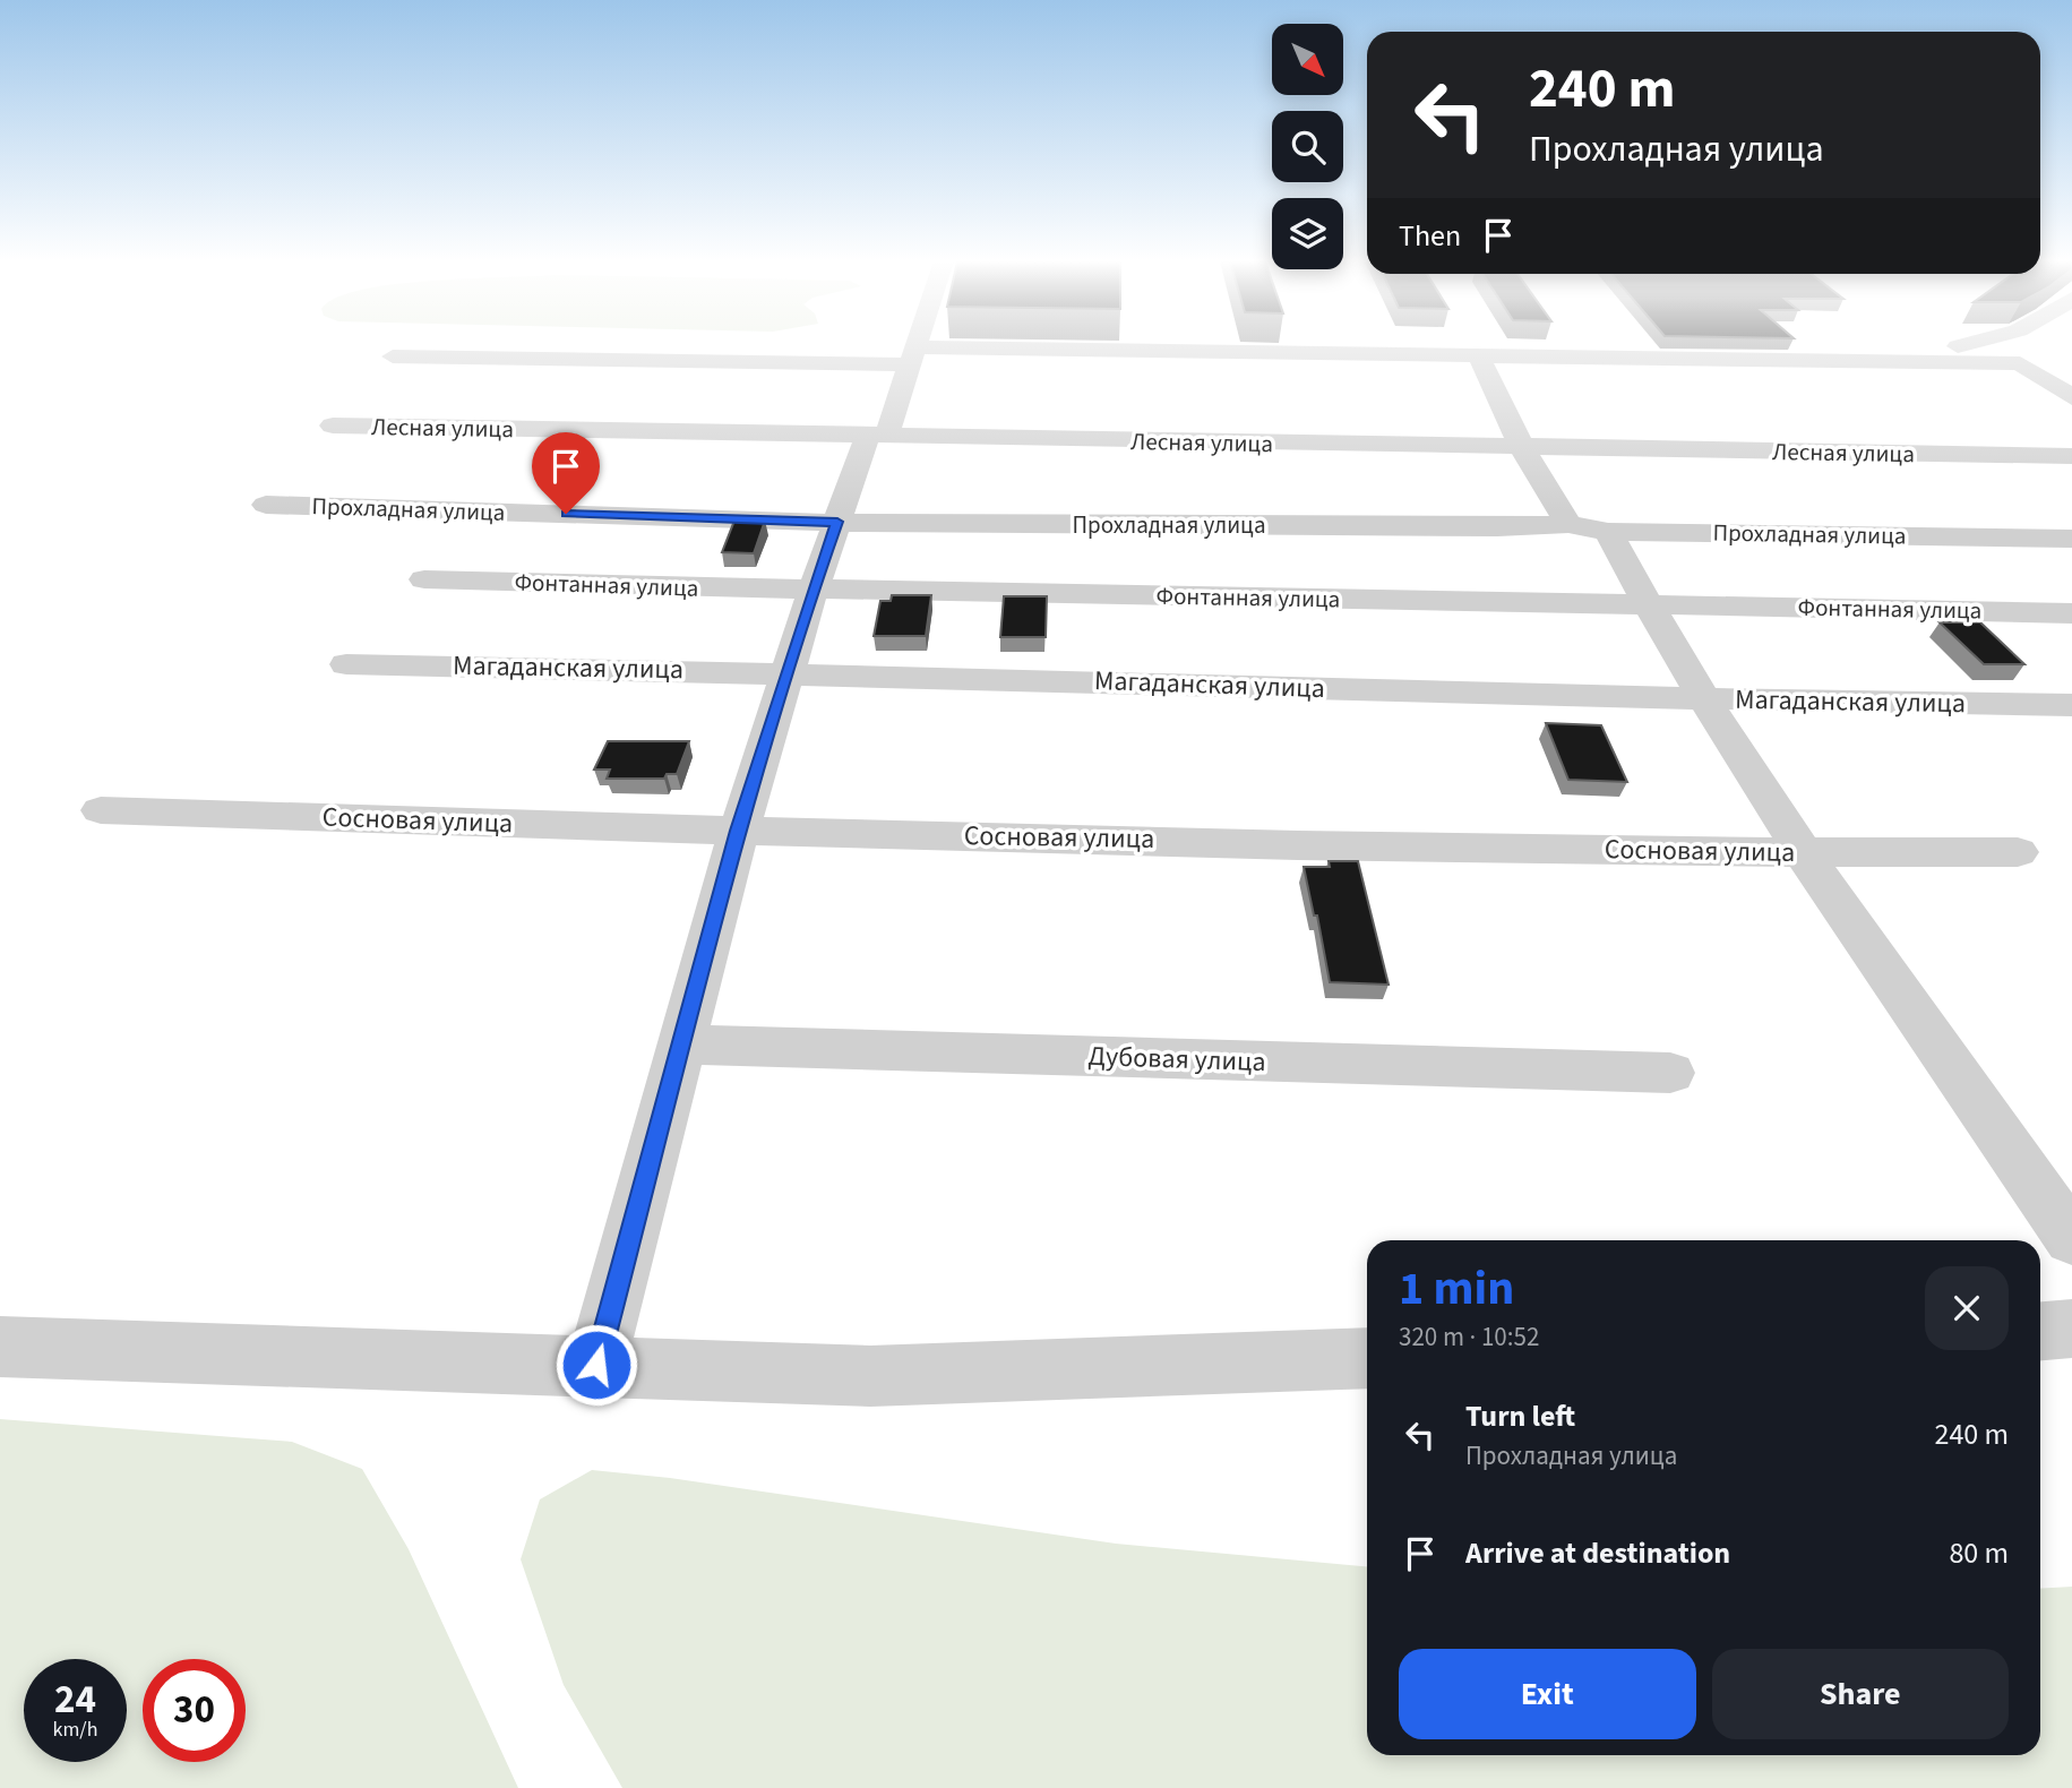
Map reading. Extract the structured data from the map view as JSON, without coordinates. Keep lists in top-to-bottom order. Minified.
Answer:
{"streets":{"street":["Лесная улица","Прохладная улица","Фонтанная улица","Магаданская улица","Сосновая улица","Дубовая улица"]},"north":"bottom right","page":{"turn":["240 m","Прохладная улица"],"then":"Then","heading":["1 min","320 m · 10:52"],"list":[{"name":"Turn left","note":"Прохладная улица","value":"240 m"},{"name":"Arrive at destination","value":"80 m"}],"buttons":["Exit","Share"],"speed":"24 km/h","limit":"30"}}
